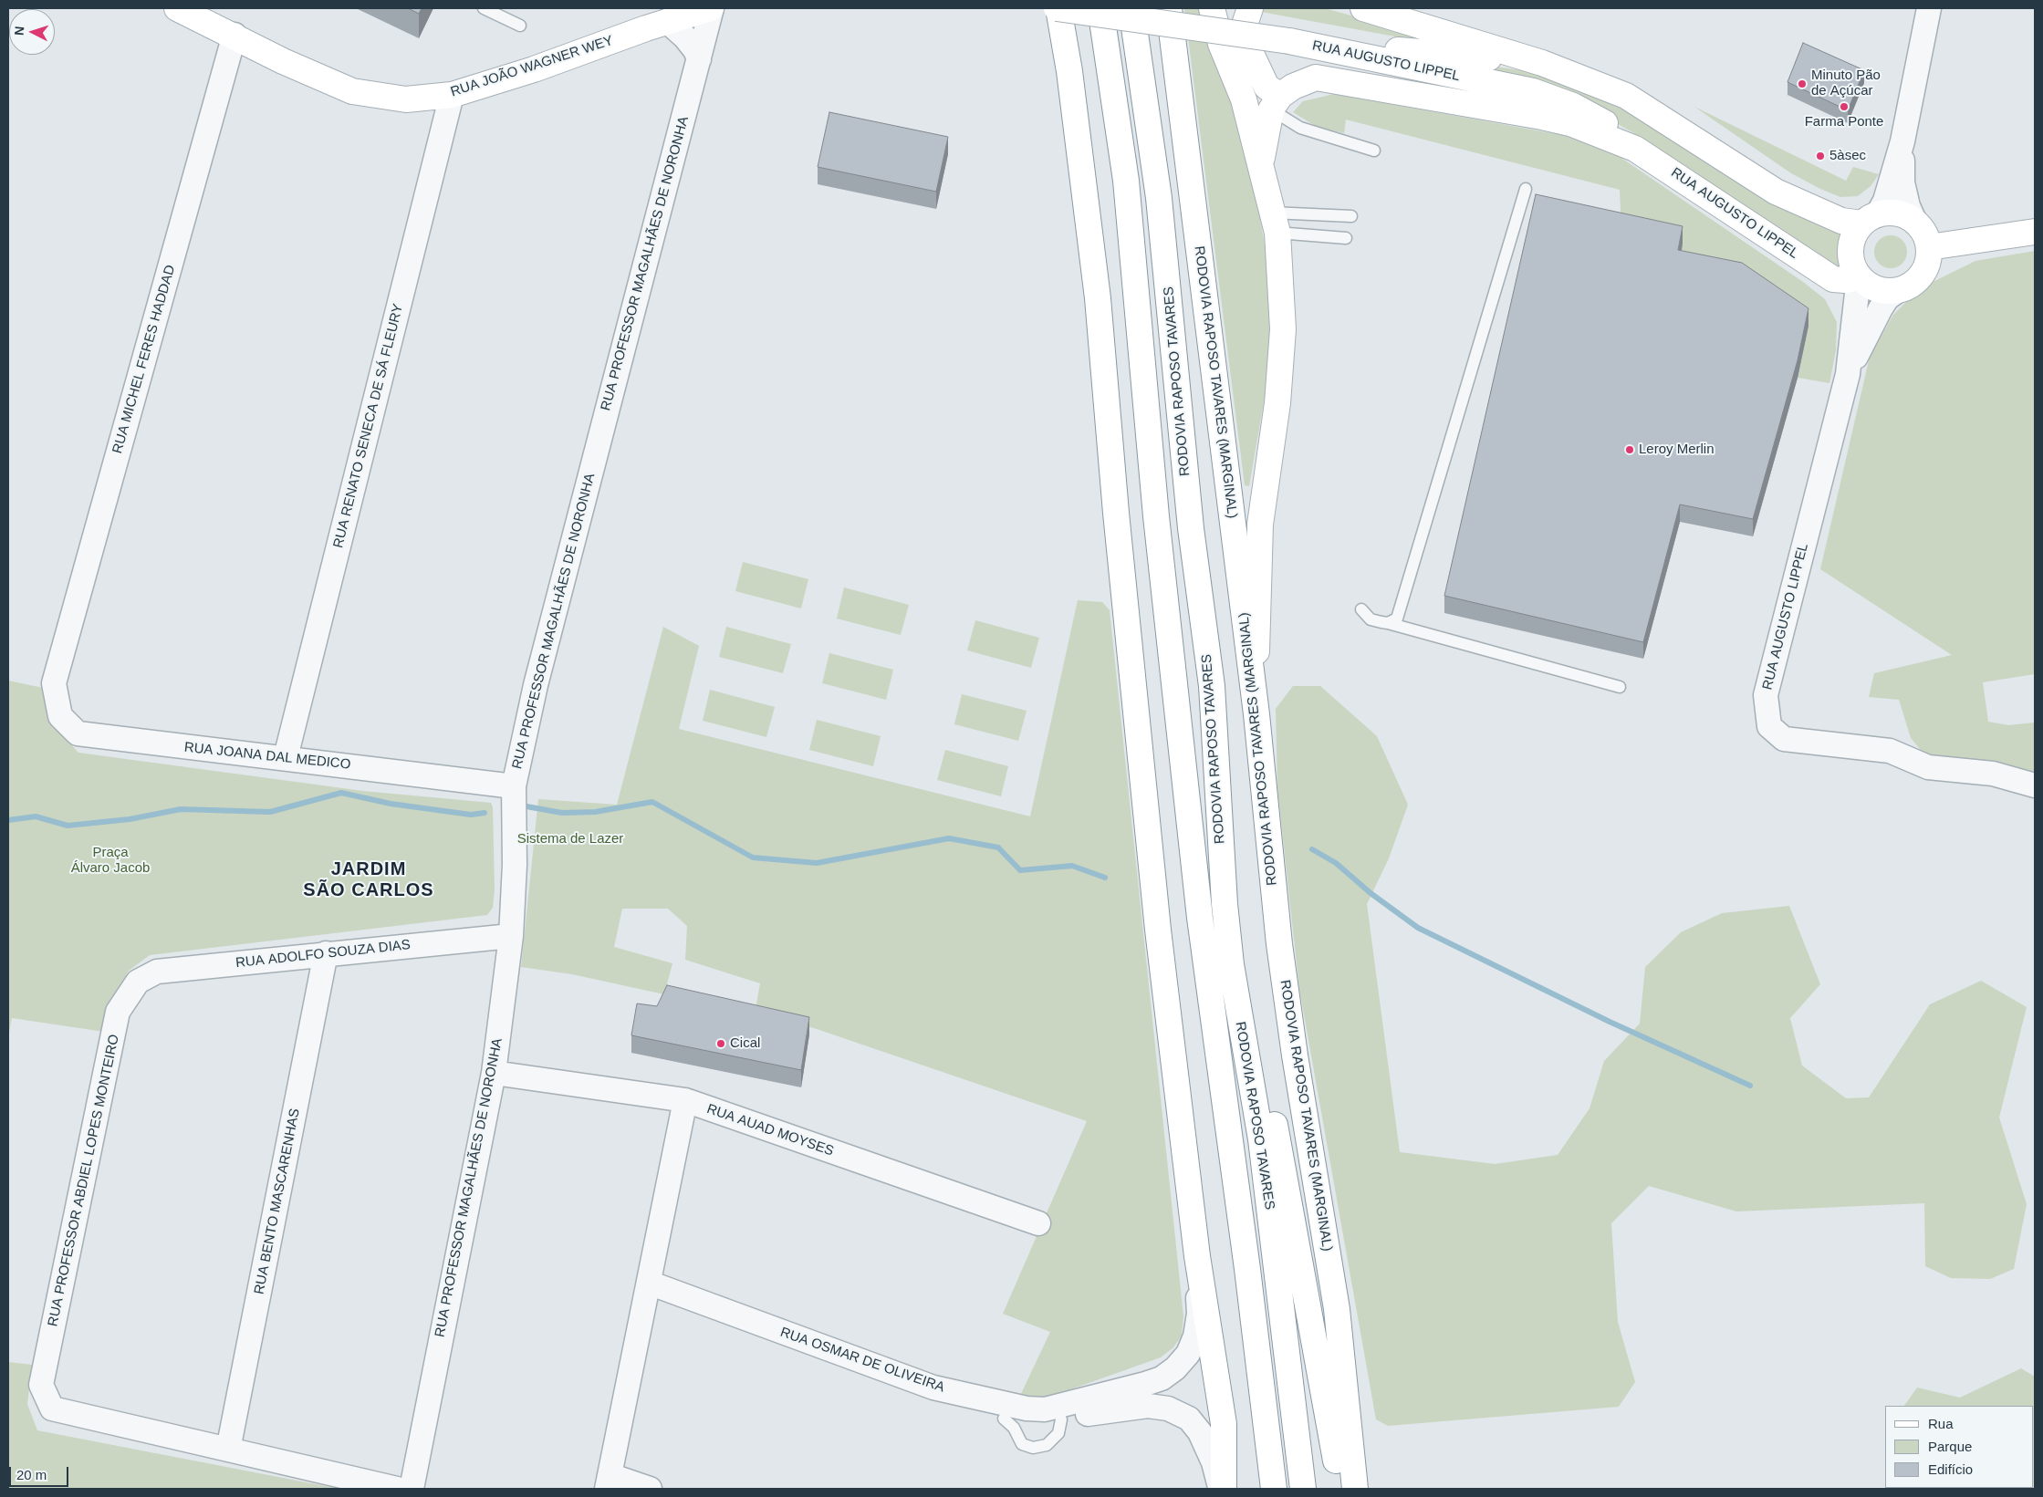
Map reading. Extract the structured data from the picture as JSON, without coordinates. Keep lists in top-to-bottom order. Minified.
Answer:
{"streets":{"main road":["RUA AUGUSTO LIPPEL","RUA JOÃO WAGNER WEY","RODOVIA RAPOSO TAVARES","RODOVIA RAPOSO TAVARES (MARGINAL)"],"street":["RUA PROFESSOR MAGALHÃES DE NORONHA","RUA MICHEL FERES HADDAD","RUA RENATO SENECA DE SÁ FLEURY","RUA JOANA DAL MEDICO","RUA ADOLFO SOUZA DIAS","RUA AUAD MOYSES","RUA PROFESSOR ABDIEL LOPES MONTEIRO","RUA BENTO MASCARENHAS","RUA OSMAR DE OLIVEIRA"]},"crossings":[["RUA JOÃO WAGNER WEY","RUA PROFESSOR MAGALHÃES DE NORONHA"],["RUA JOÃO WAGNER WEY","RUA MICHEL FERES HADDAD"],["RUA JOÃO WAGNER WEY","RUA RENATO SENECA DE SÁ FLEURY"],["RUA PROFESSOR MAGALHÃES DE NORONHA","RUA JOANA DAL MEDICO"],["RUA PROFESSOR MAGALHÃES DE NORONHA","RUA ADOLFO SOUZA DIAS"],["RUA PROFESSOR MAGALHÃES DE NORONHA","RUA AUAD MOYSES"],["RUA MICHEL FERES HADDAD","RUA JOANA DAL MEDICO"],["RUA RENATO SENECA DE SÁ FLEURY","RUA JOANA DAL MEDICO"],["RUA ADOLFO SOUZA DIAS","RUA PROFESSOR ABDIEL LOPES MONTEIRO"],["RUA ADOLFO SOUZA DIAS","RUA BENTO MASCARENHAS"],["RUA PROFESSOR ABDIEL LOPES MONTEIRO","RUA BENTO MASCARENHAS"]],"districts":["JARDIM SÃO CARLOS"],"parks":["Sistema de Lazer","Praça Álvaro Jacob"],"places":["Minuto Pão de Açúcar","Farma Ponte","5àsec","Leroy Merlin","Cical"],"legend":["Rua","Parque","Edifício"],"scale_bar":"20 m","north":"left"}
